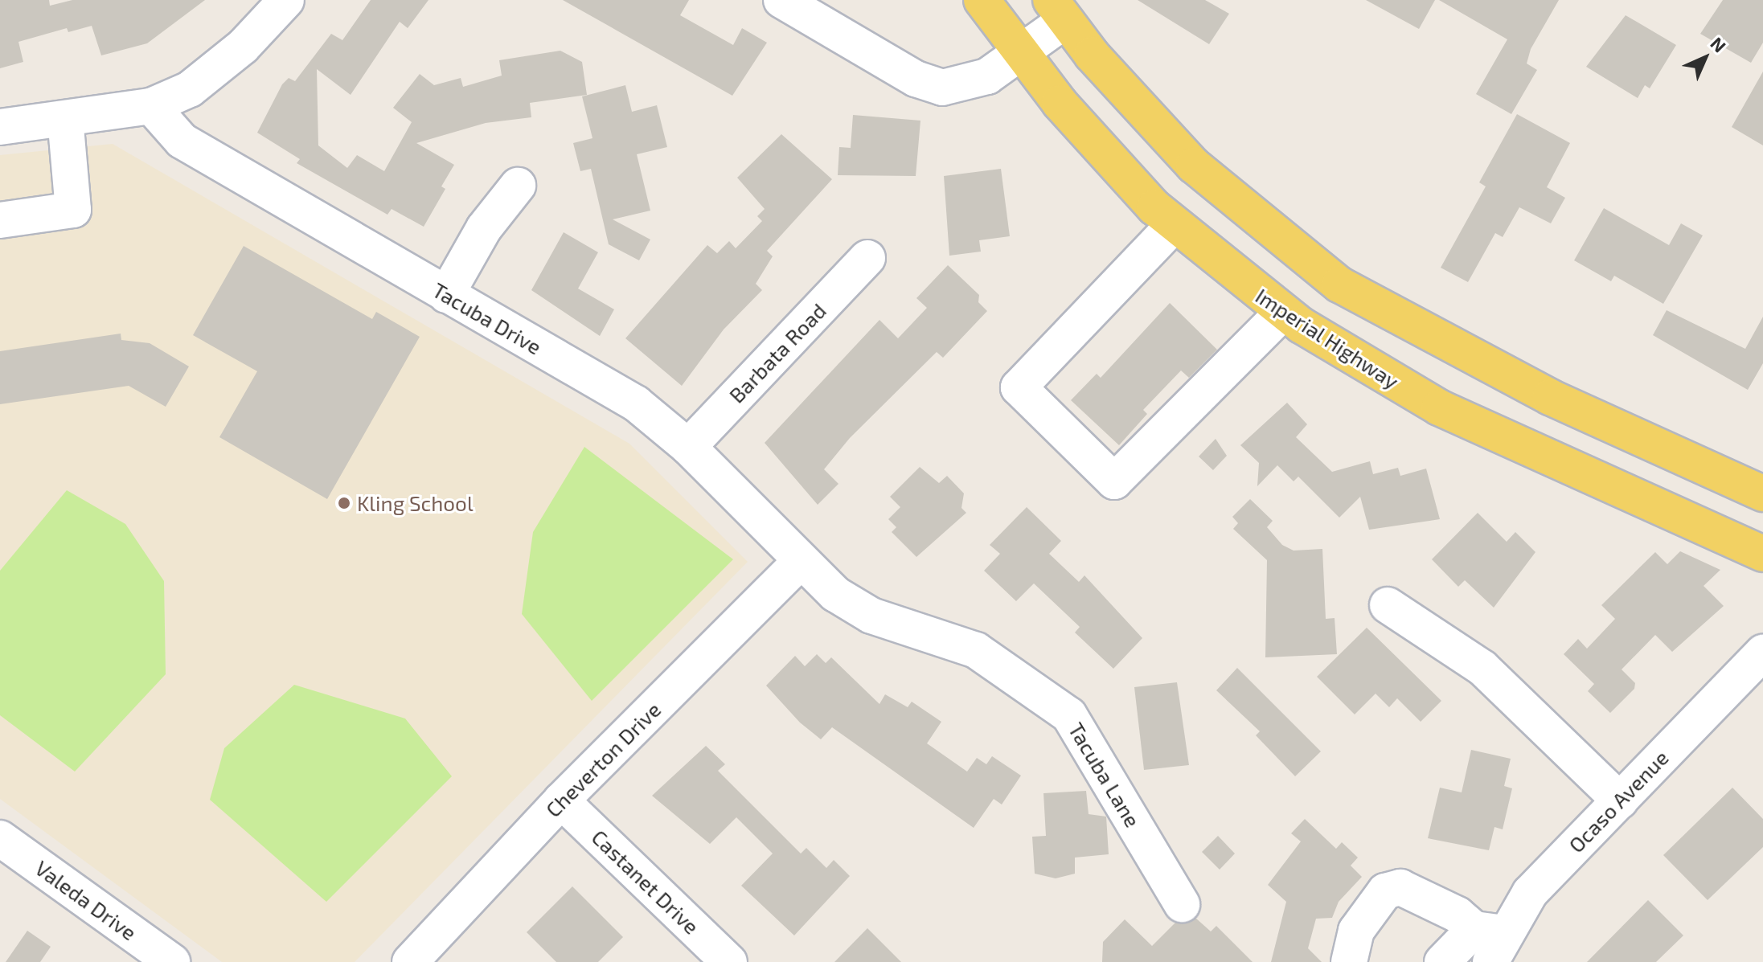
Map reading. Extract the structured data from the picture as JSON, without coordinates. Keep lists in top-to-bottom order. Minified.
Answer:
{"streets":{"main road":["Imperial Highway"],"street":["Tacuba Drive","Barbata Road","Cheverton Drive","Tacuba Lane","Ocaso Avenue","Castanet Drive","Valeda Drive"]},"crossings":[["Tacuba Drive","Barbata Road"],["Tacuba Drive","Cheverton Drive"],["Tacuba Drive","Tacuba Lane"],["Cheverton Drive","Tacuba Lane"],["Cheverton Drive","Castanet Drive"]],"places":["Kling School"],"north":"top right"}
